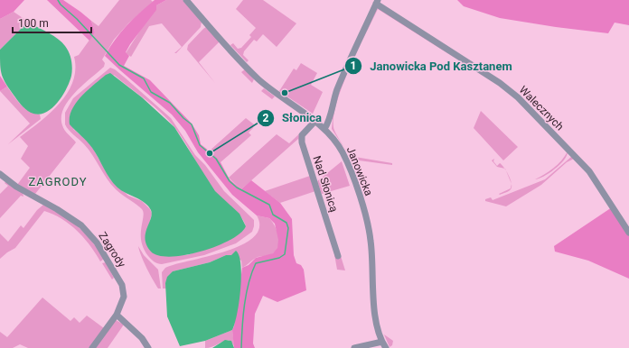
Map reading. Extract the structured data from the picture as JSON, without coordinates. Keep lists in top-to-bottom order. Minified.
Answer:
{"streets":{"street":["Walecznych","Janowicka","Nad Słonicą","Zagrody"]},"crossings":[["Janowicka","Nad Słonicą"]],"districts":["ZAGRODY"],"places":["Janowicka Pod Kasztanem","Słonica"],"scale_bar":"100 m"}
